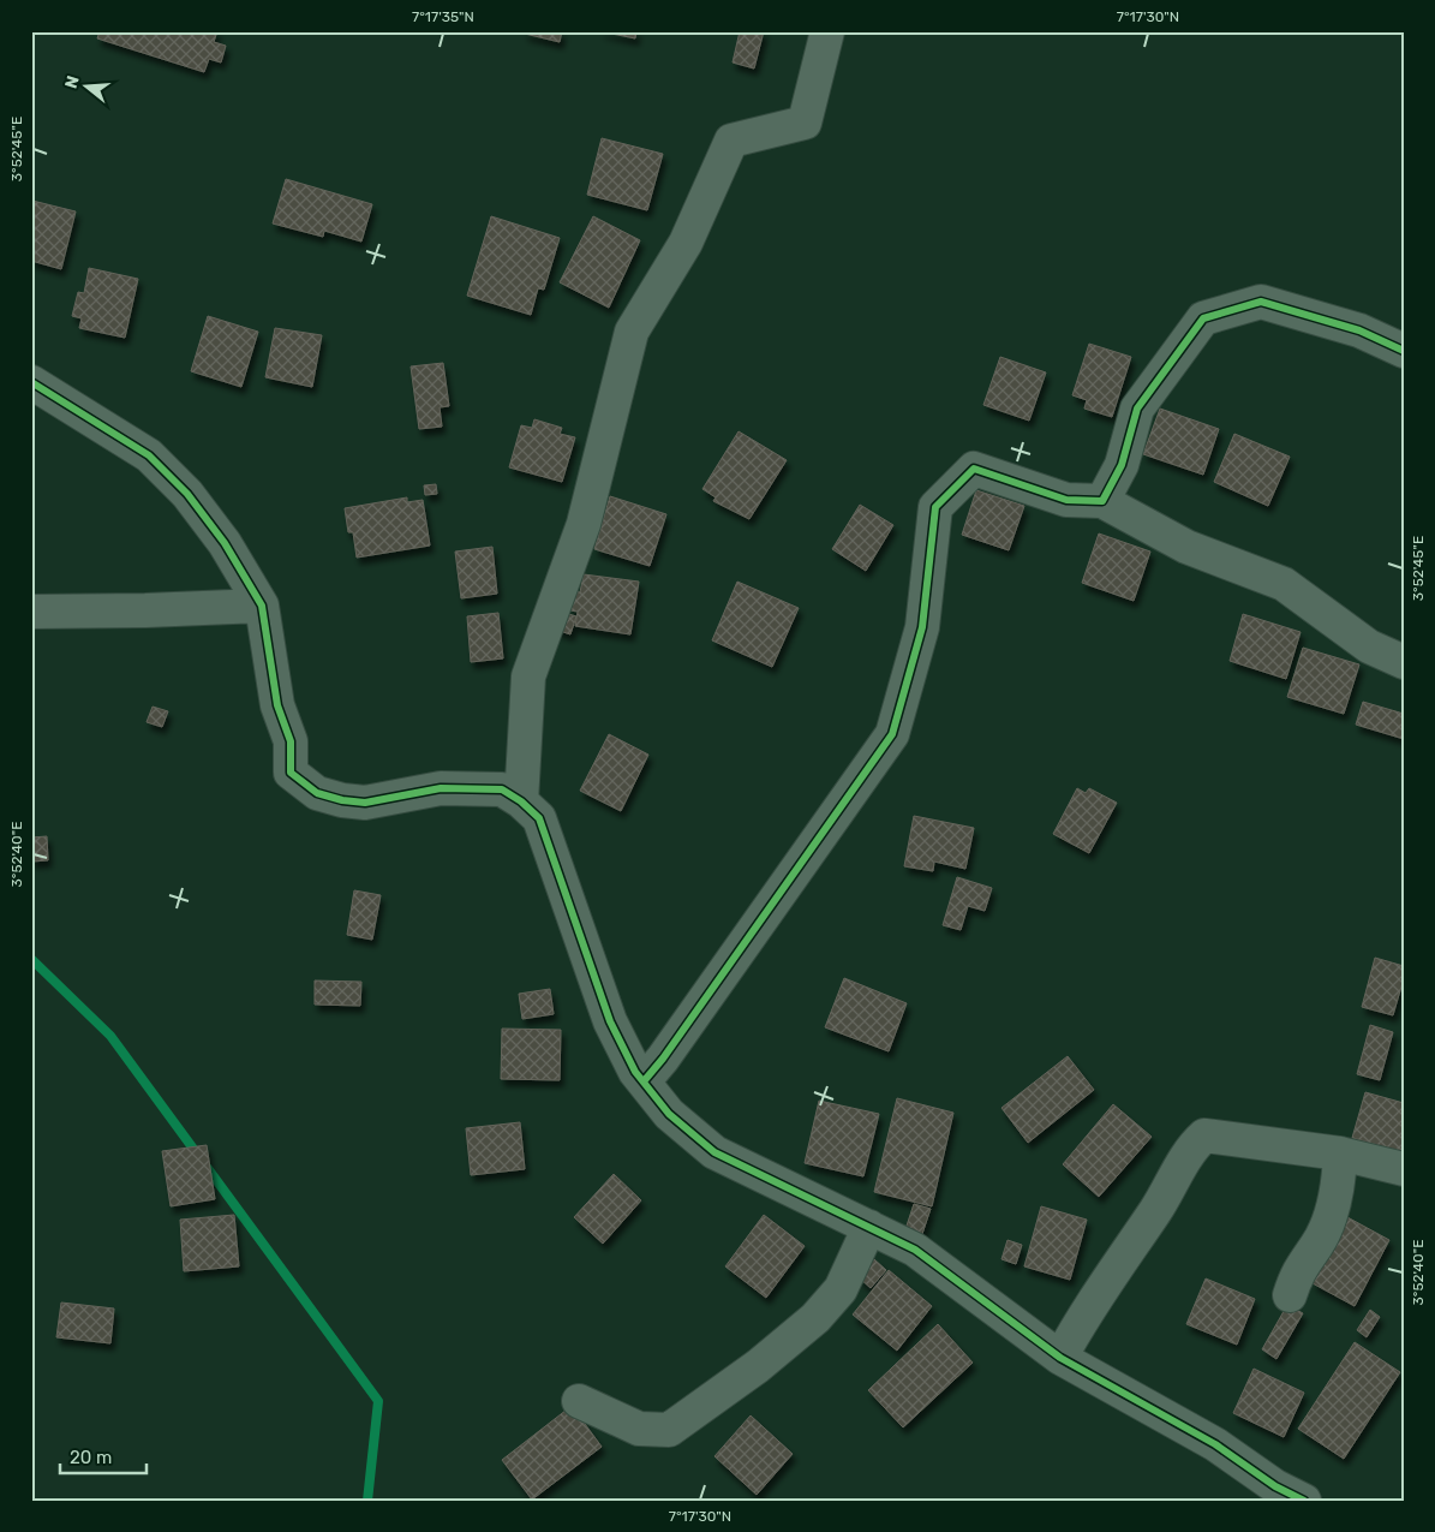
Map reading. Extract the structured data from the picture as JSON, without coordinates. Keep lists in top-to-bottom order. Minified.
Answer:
{"scale_bar":"20 m","north":"left","coordinates":["7°17'35\"N","7°17'30\"N","3°52'45\"E","3°52'40\"E"]}
